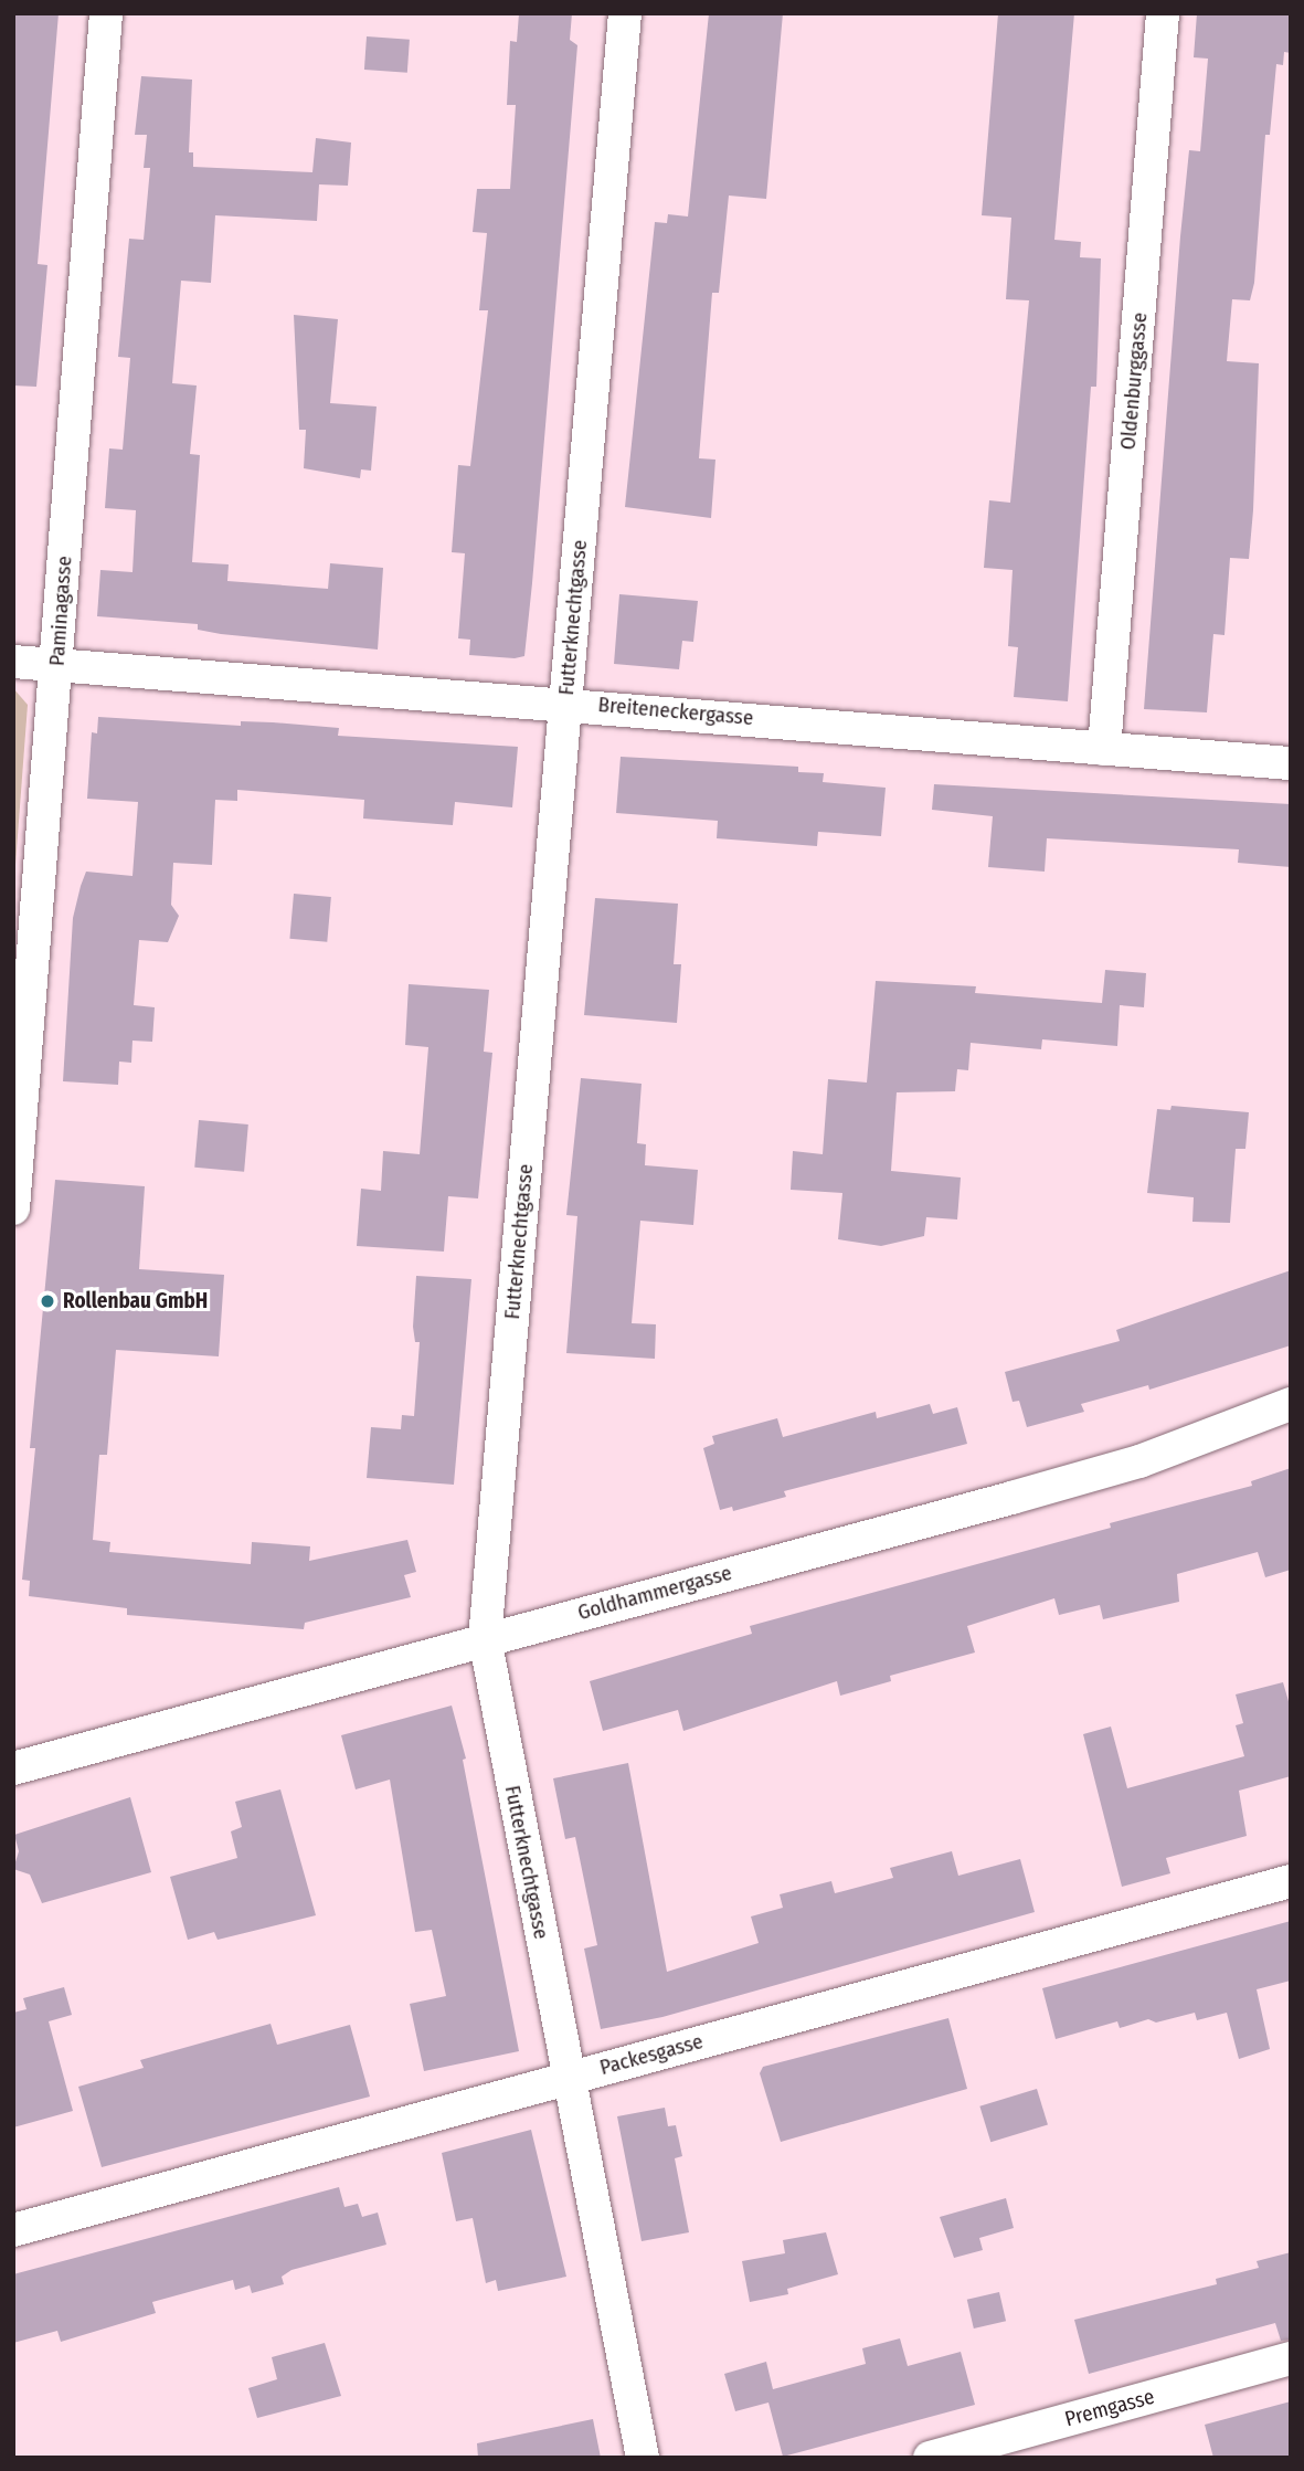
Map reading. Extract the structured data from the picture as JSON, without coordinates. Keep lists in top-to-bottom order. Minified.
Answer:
{"streets":{"street":["Oldenburggasse","Paminagasse","Futterknechtgasse","Breiteneckergasse","Goldhammergasse","Packesgasse","Premgasse"]},"crossings":[["Oldenburggasse","Breiteneckergasse"],["Paminagasse","Breiteneckergasse"],["Futterknechtgasse","Breiteneckergasse"],["Futterknechtgasse","Goldhammergasse"],["Futterknechtgasse","Packesgasse"]],"places":["Rollenbau GmbH"]}
